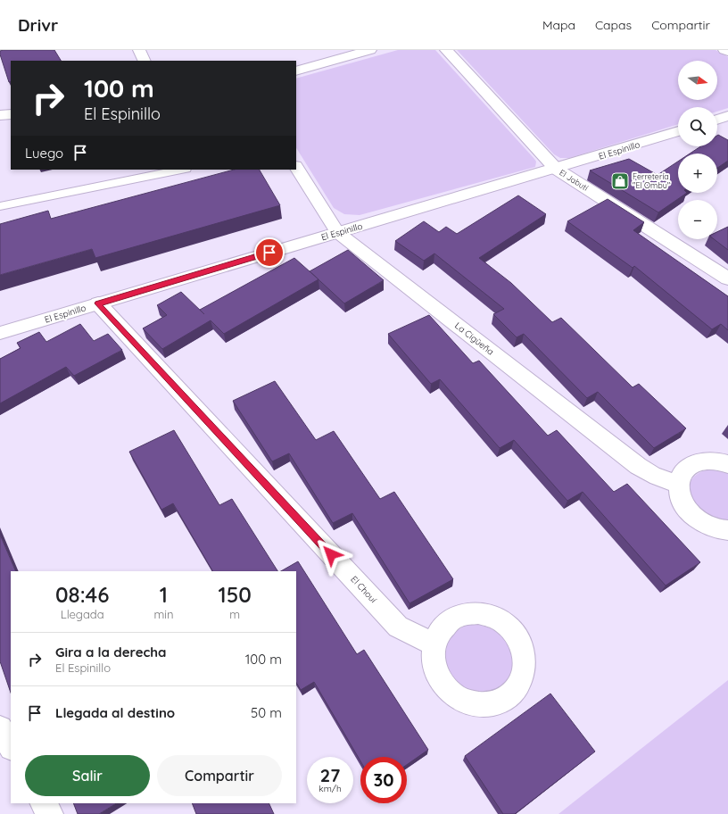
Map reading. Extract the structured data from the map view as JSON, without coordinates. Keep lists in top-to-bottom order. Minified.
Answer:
{"streets":{"street":["El Espinillo","El Jabutí","La Cigüeña","El Chouí"]},"crossings":[["El Espinillo","El Jabutí"],["El Espinillo","La Cigüeña"],["El Espinillo","El Chouí"]],"places":{"shop":["Ferretería \"El Ombu\""]},"north":"right","page":{"header":"Drivr","nav":["Mapa","Capas","Compartir"],"map_buttons":["+","−"],"turn":["100 m","El Espinillo"],"then":"Luego","eta":["08:46","Llegada","1","min","150","m"],"list":[{"name":"Gira a la derecha","note":"El Espinillo","value":"100 m"},{"name":"Llegada al destino","value":"50 m"}],"buttons":["Salir","Compartir"],"speed":"27 km/h","limit":"30"}}
